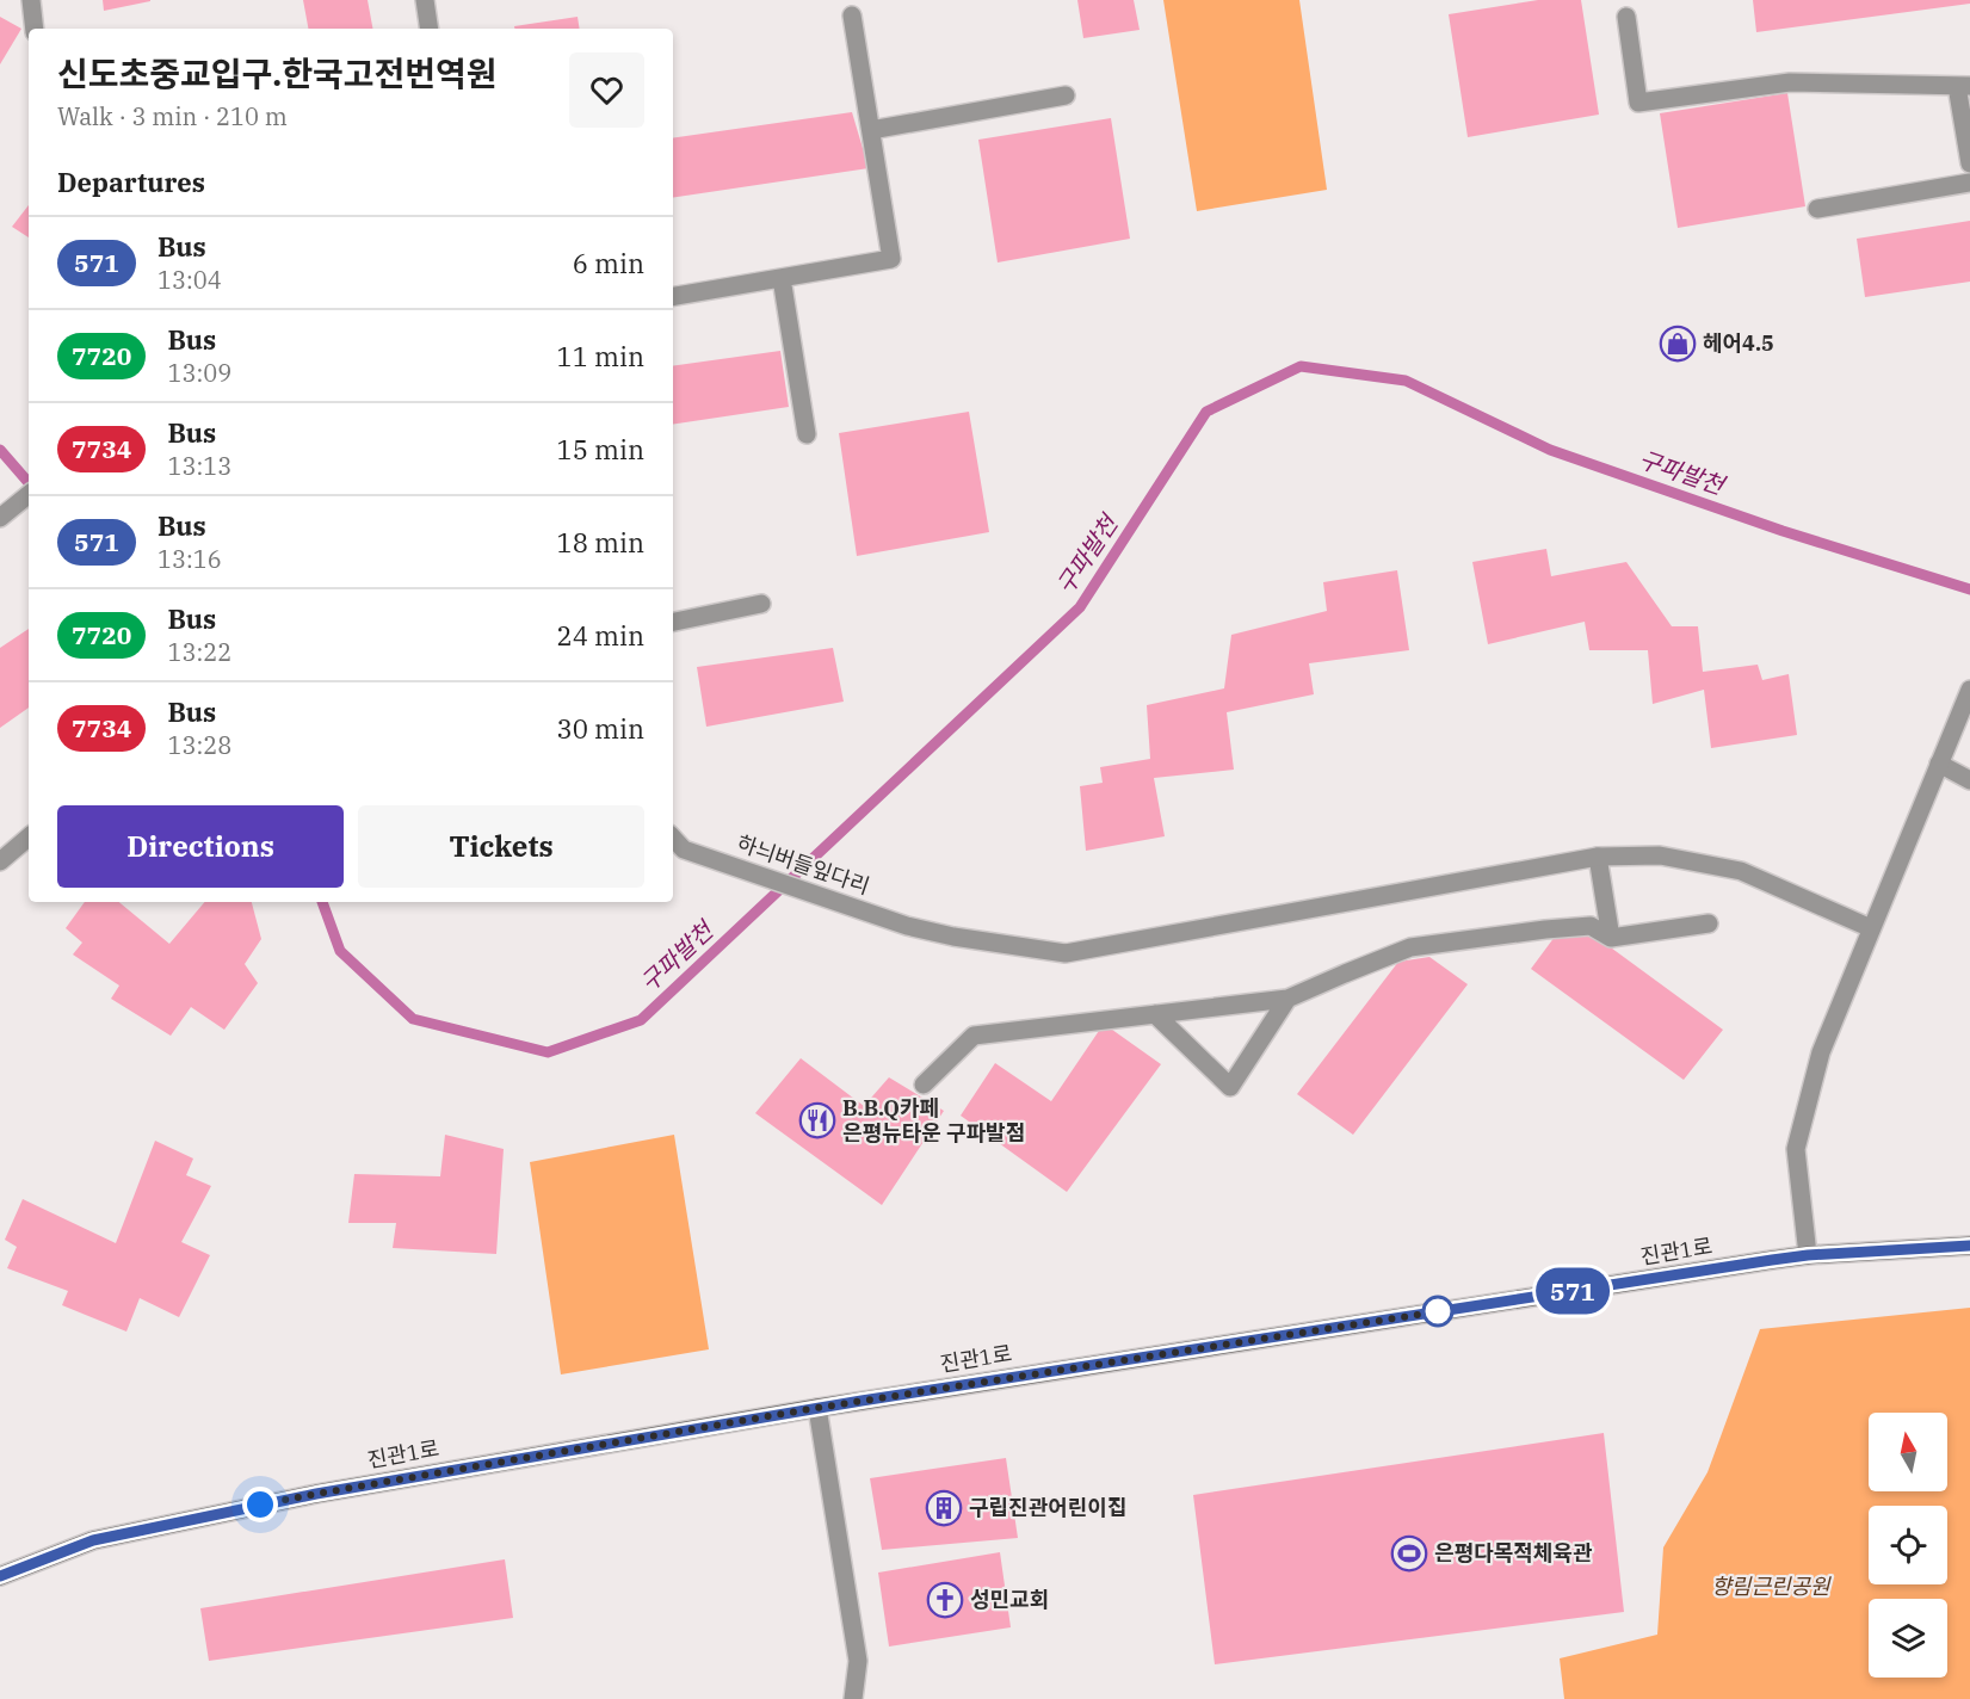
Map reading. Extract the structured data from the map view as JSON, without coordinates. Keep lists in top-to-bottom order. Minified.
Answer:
{"streets":{"main road":["진관1로"],"street":["하늬버들잎다리"]},"water":["구파발천"],"parks":["향림근린공원"],"places":{"shop":["헤어4.5"],"restaurant":["B.B.Q카페 은평뉴타운 구파발점"],"building":["구립진관어린이집"],"sports":["은평다목적체육관"],"church":["성민교회"]},"lines":["bus line 571"],"north":"top","page":{"on_map":"571","heading":[["신도초중교입구.한국고전번역원","Walk · 3 min · 210 m"],"Departures"],"list":[{"mark":"571","name":"Bus","note":"13:04","value":"6 min"},{"mark":"7720","name":"Bus","note":"13:09","value":"11 min"},{"mark":"7734","name":"Bus","note":"13:13","value":"15 min"},{"mark":"571","name":"Bus","note":"13:16","value":"18 min"},{"mark":"7720","name":"Bus","note":"13:22","value":"24 min"},{"mark":"7734","name":"Bus","note":"13:28","value":"30 min"}],"buttons":["Directions","Tickets"]}}
